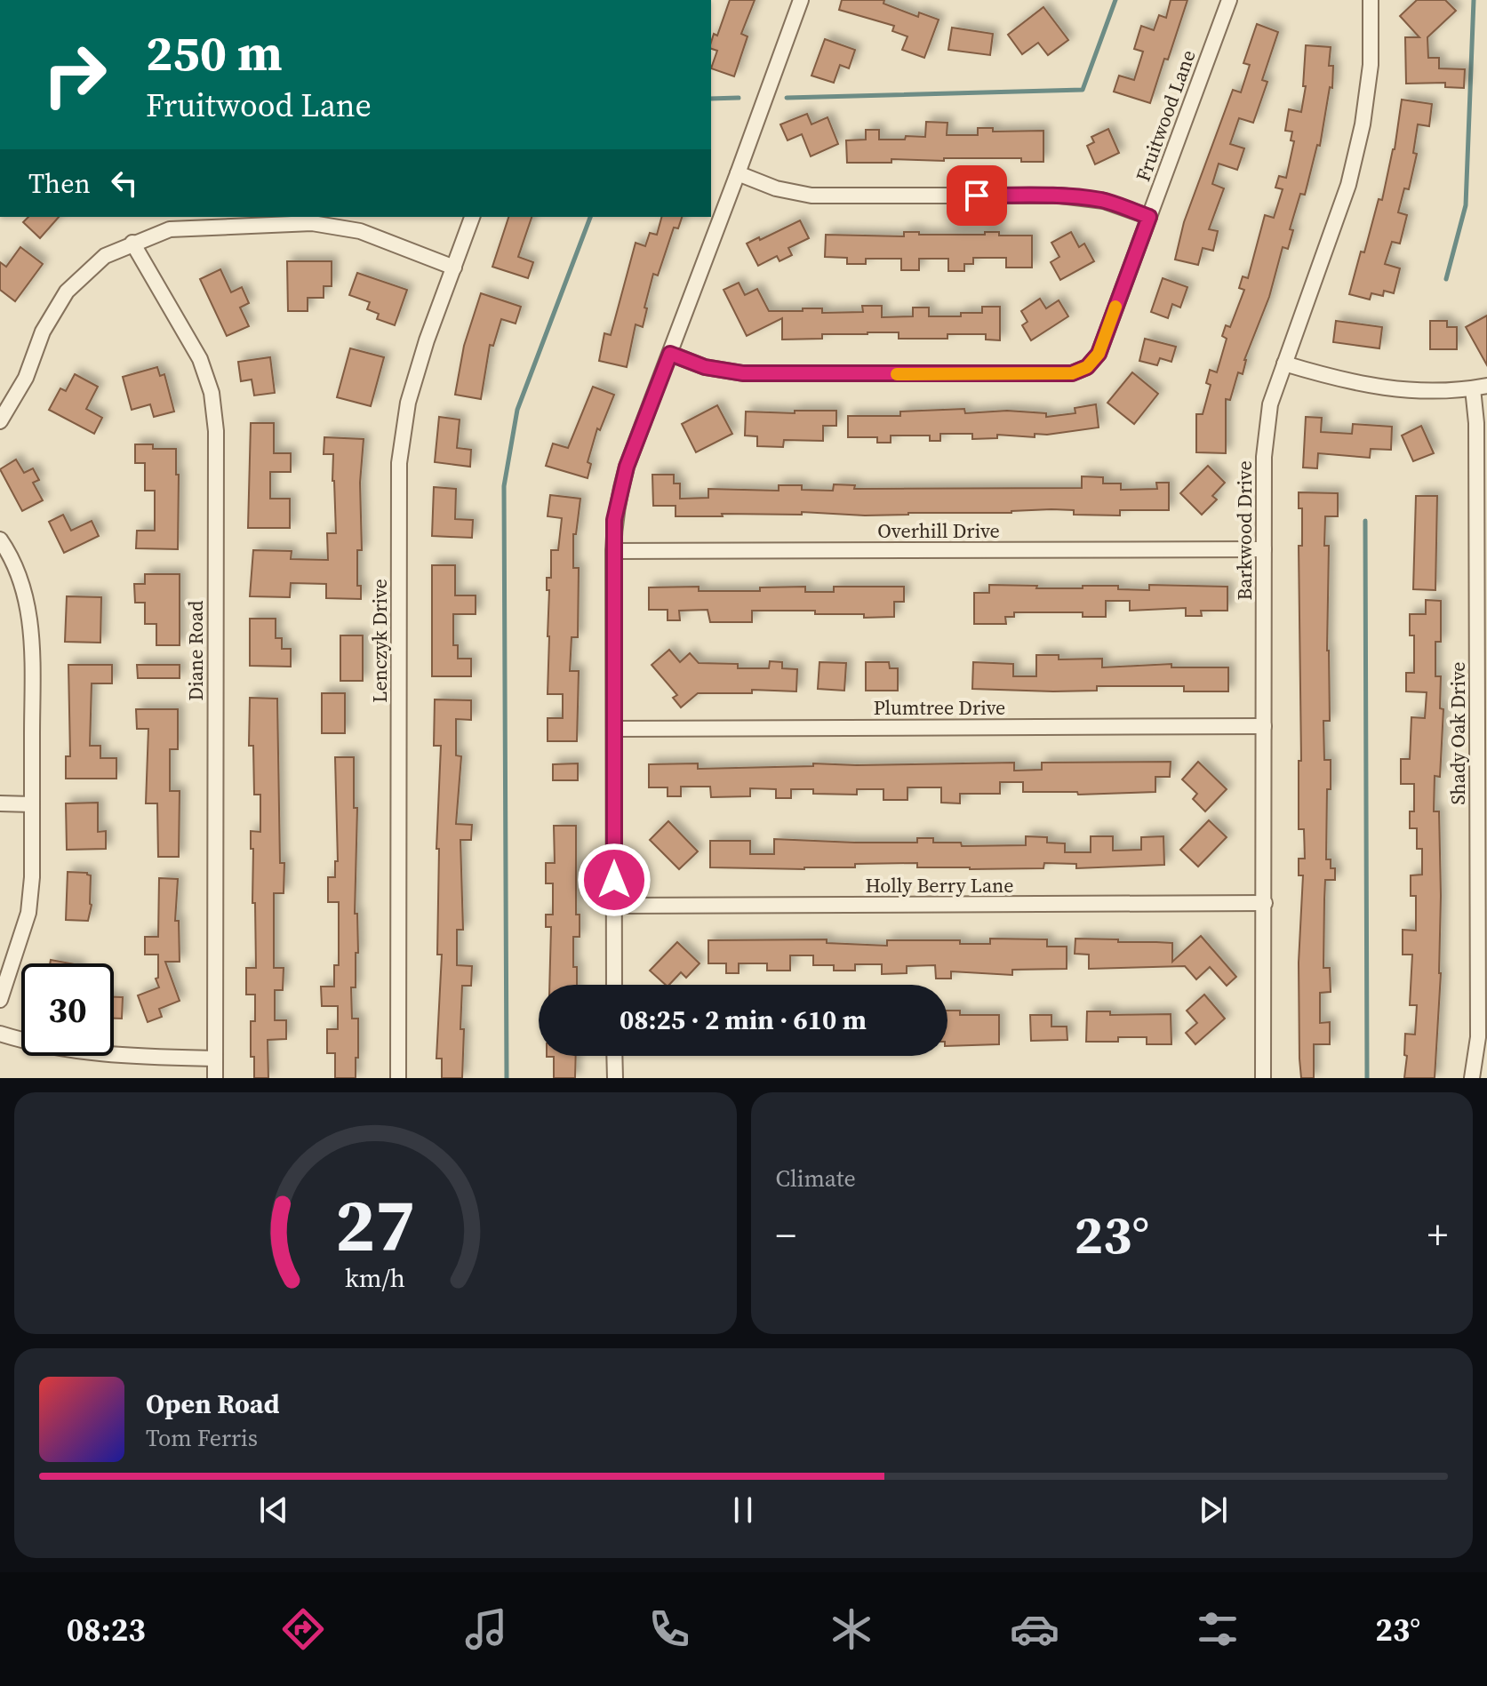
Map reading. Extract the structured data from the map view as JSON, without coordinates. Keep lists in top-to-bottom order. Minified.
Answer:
{"streets":{"street":["Fruitwood Lane","Overhill Drive","Barkwood Drive","Lenczyk Drive","Diane Road","Plumtree Drive","Shady Oak Drive","Holly Berry Lane"]},"crossings":[["Overhill Drive","Barkwood Drive"],["Barkwood Drive","Plumtree Drive"],["Barkwood Drive","Holly Berry Lane"]],"page":{"turn":["250 m","Fruitwood Lane"],"then":"Then","limit":"30","trip":"08:25 · 2 min · 610 m","tile":"Climate","heat":["−","23°","+"],"song":["Open Road","Tom Ferris"],"tabs":["08:23","23°"],"gauge":["27","km/h"]}}
